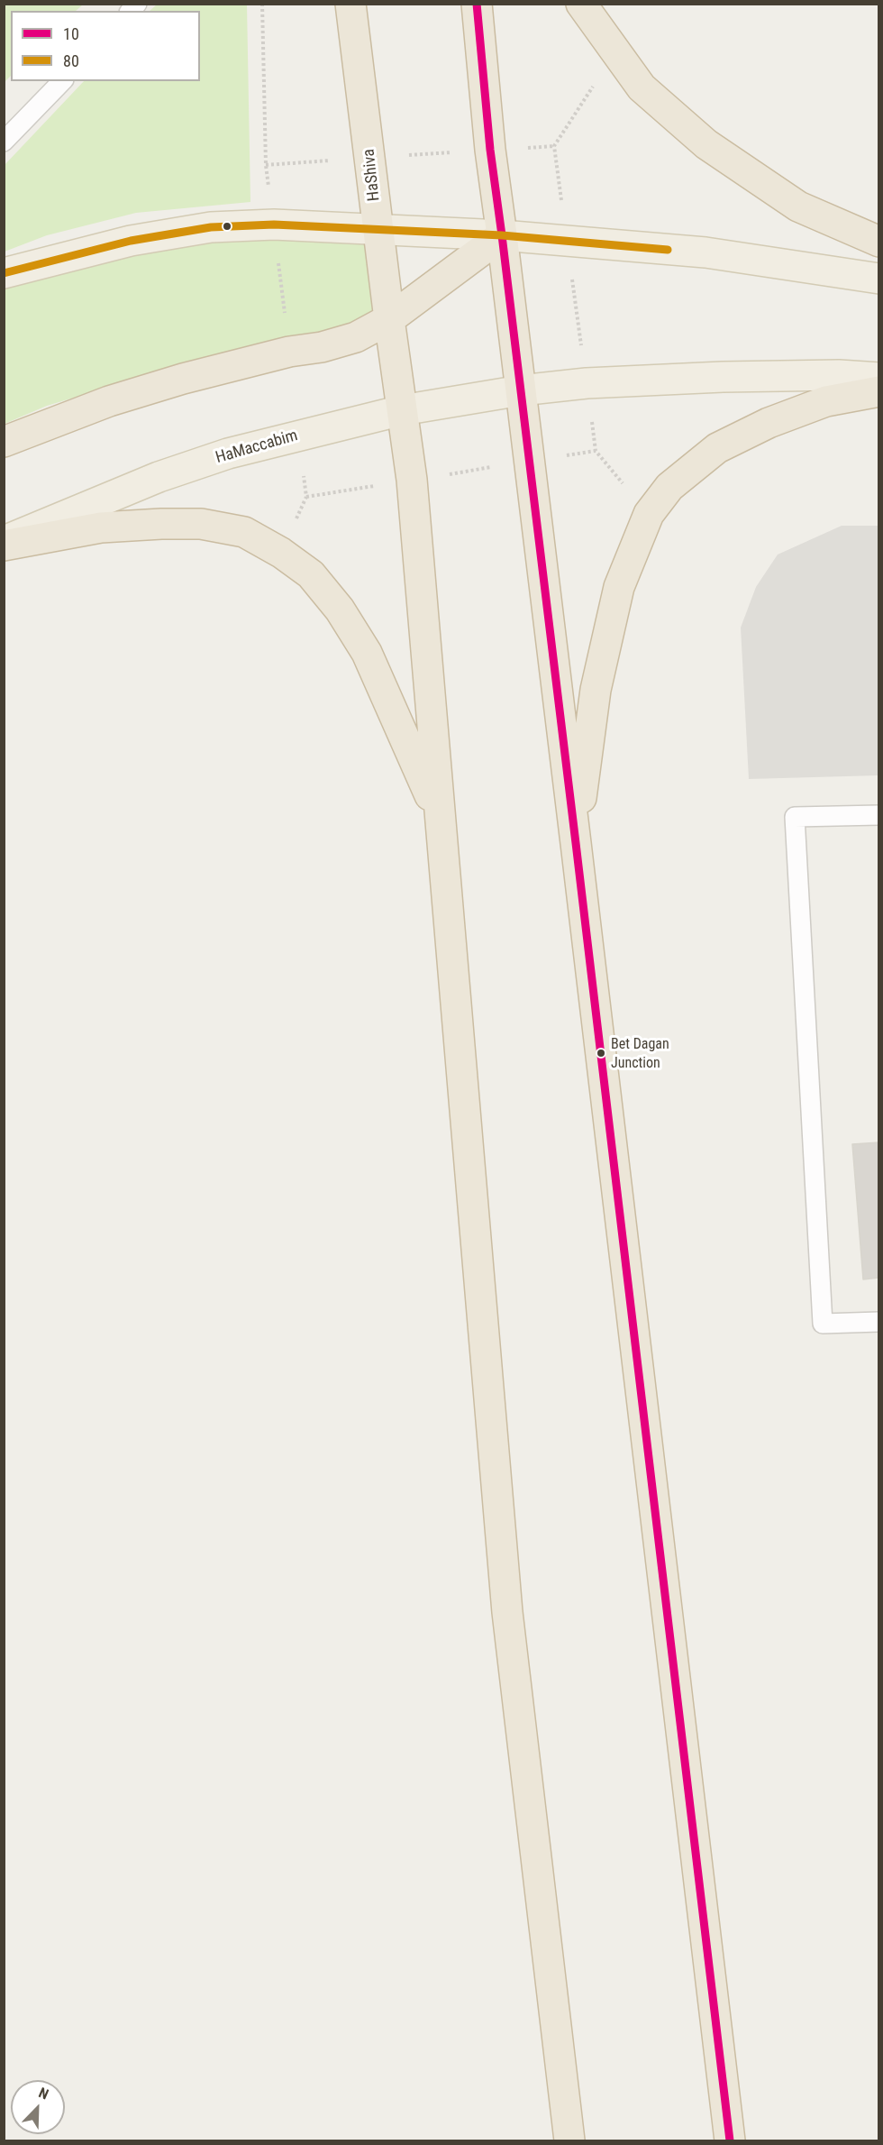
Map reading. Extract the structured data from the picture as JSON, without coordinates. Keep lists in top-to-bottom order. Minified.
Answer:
{"streets":{"highway":["HaShiva"],"main road":["HaMaccabim"]},"crossings":[["HaShiva","HaMaccabim"]],"places":["Bet Dagan Junction"],"lines":["transit line 10","transit line 80"],"legend":["10","80"],"north":"top right"}
